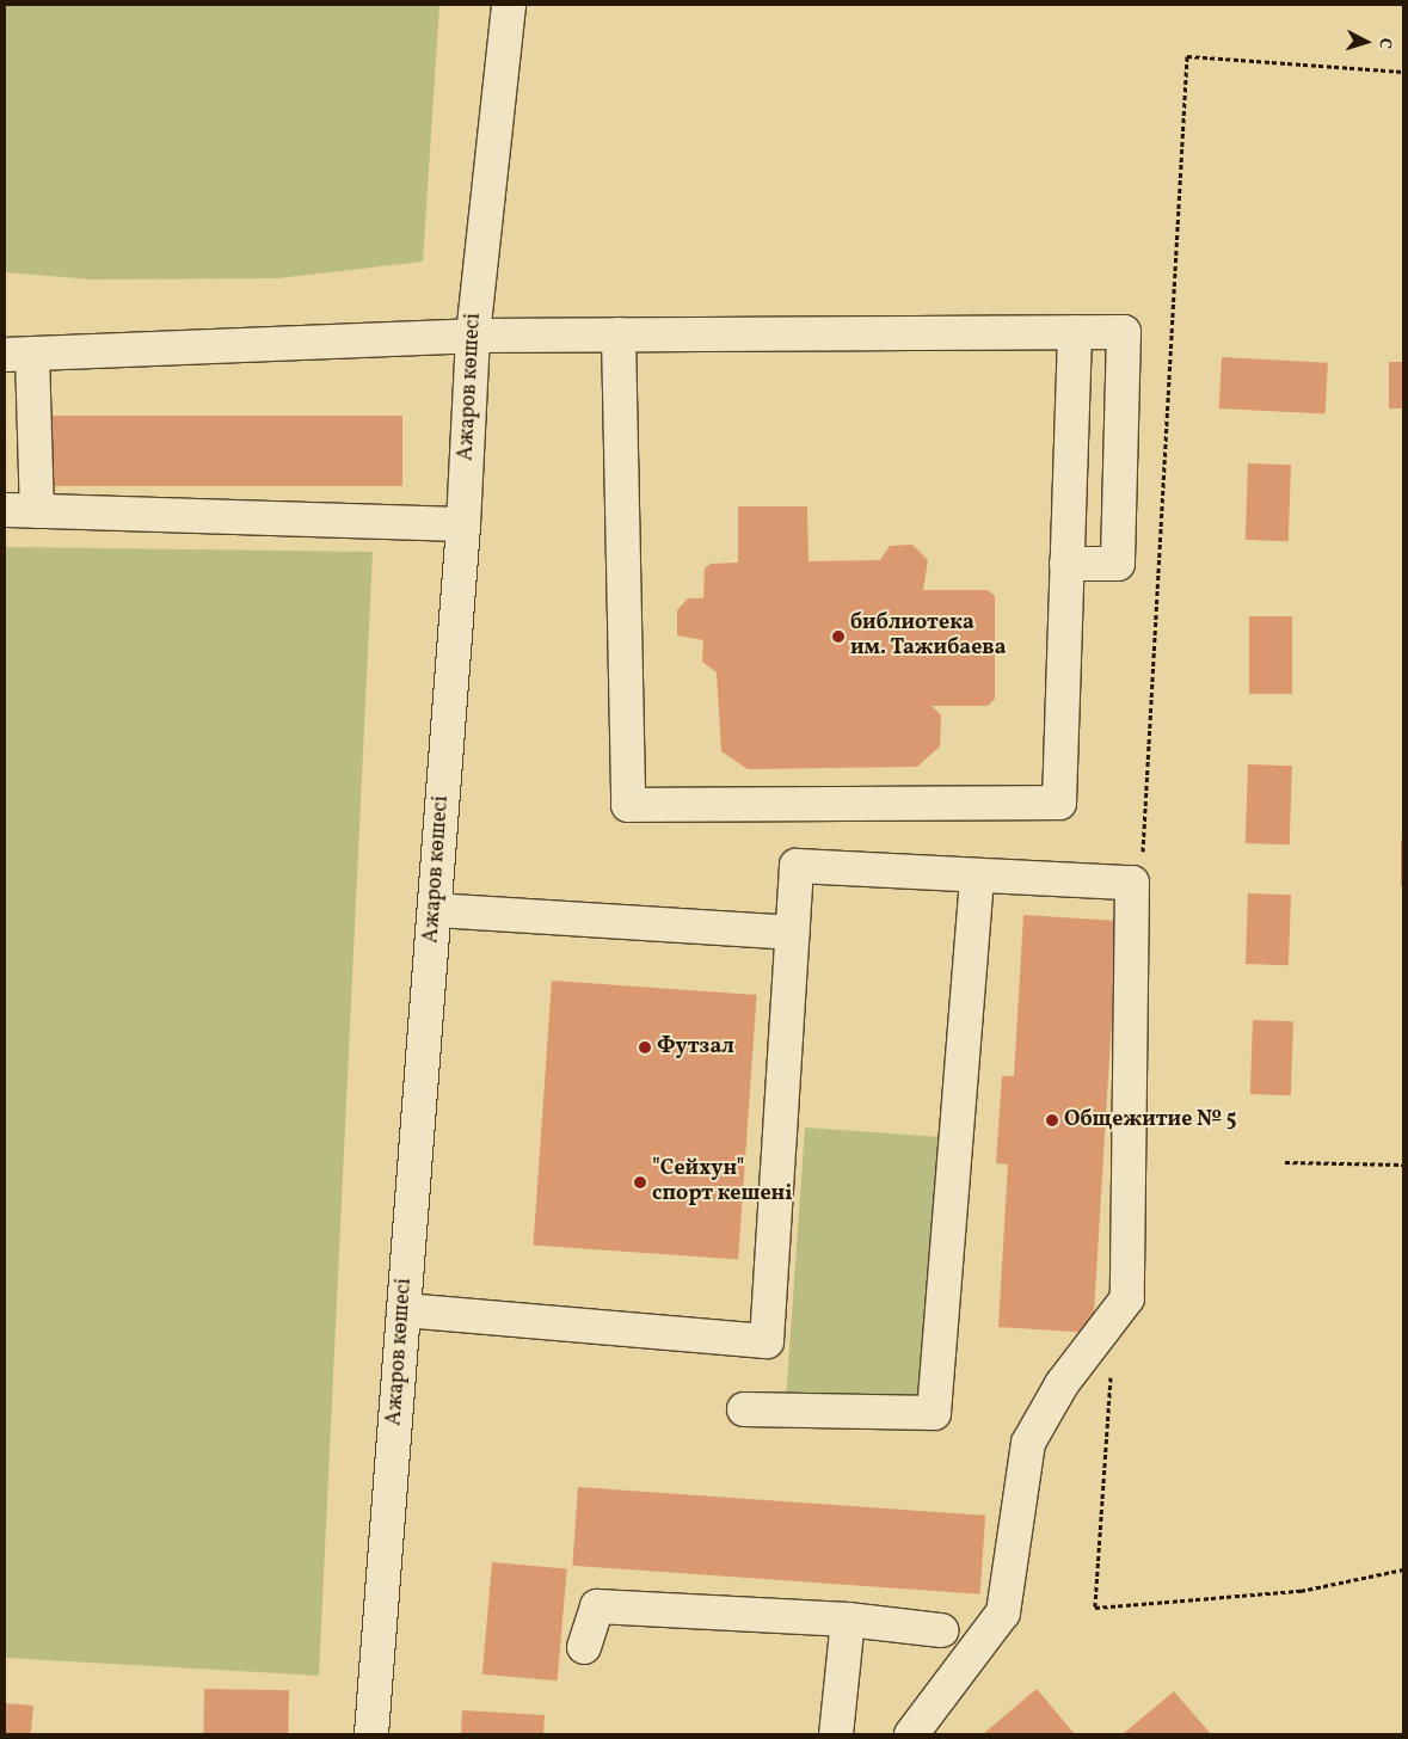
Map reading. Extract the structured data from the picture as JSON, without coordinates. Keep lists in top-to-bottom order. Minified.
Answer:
{"streets":{"street":["Ажаров көшесі"]},"places":["библиотека им. Тажибаева","Футзал","Общежитие № 5","\"Сейхун\" спорт кешені"],"north":"right"}
